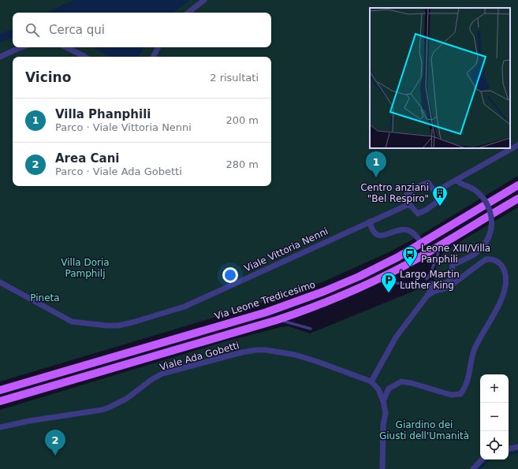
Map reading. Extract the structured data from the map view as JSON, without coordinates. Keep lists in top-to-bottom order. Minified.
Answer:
{"streets":{"main road":["Via Leone Tredicesimo"],"street":["Viale Vittoria Nenni","Viale Ada Gobetti"]},"parks":["Villa Doria Pamphilj","Pineta","Giardino dei Giusti dell'Umanità"],"places":{"building":["Centro anziani \"Bel Respiro\""],"bus stop":["Leone XIII/Villa Panphili"],"parking":["Largo Martin Luther King"]},"page":{"search":"Cerca qui","heading":["Vicino","2 risultati"],"list":[{"mark":"1","name":"Villa Phanphili","note":"Parco · Viale Vittoria Nenni","value":"200 m"},{"mark":"2","name":"Area Cani","note":"Parco · Viale Ada Gobetti","value":"280 m"}],"pins":["1","2"],"map_buttons":["+","−"]}}
